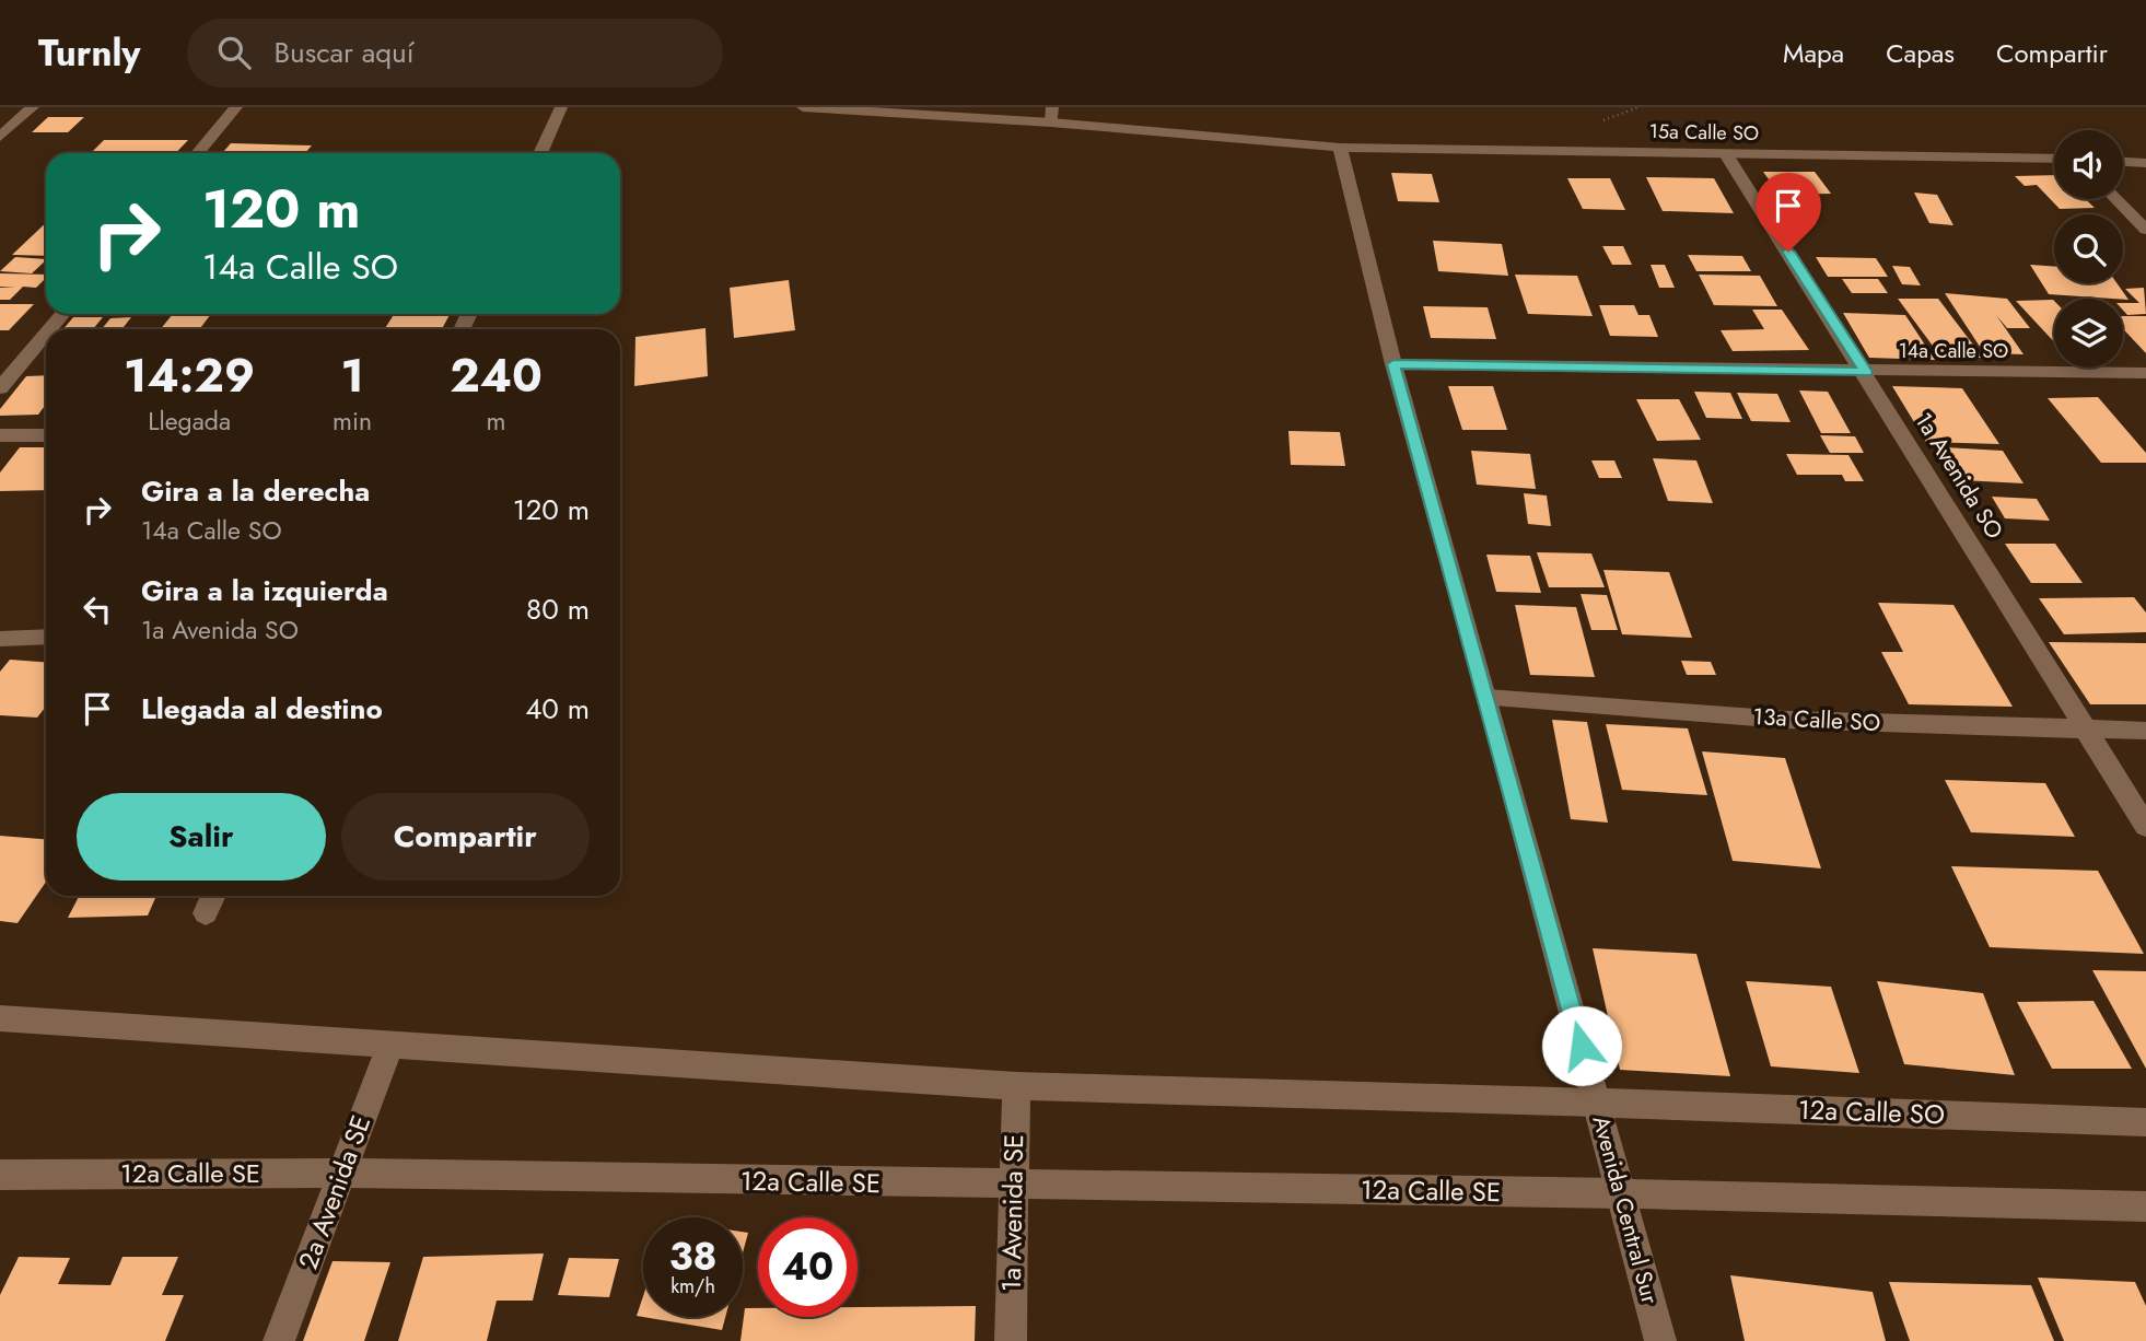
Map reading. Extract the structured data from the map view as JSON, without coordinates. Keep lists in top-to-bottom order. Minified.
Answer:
{"streets":{"street":["15a Calle SO","14a Calle SO","1a Avenida SO","13a Calle SO","12a Calle SO","12a Calle SE","2a Avenida SE","Avenida Central Sur","1a Avenida SE"]},"crossings":[["15a Calle SO","1a Avenida SO"],["15a Calle SO","Avenida Central Sur"],["14a Calle SO","1a Avenida SO"],["14a Calle SO","Avenida Central Sur"],["1a Avenida SO","13a Calle SO"],["13a Calle SO","Avenida Central Sur"],["12a Calle SO","Avenida Central Sur"],["12a Calle SE","2a Avenida SE"],["12a Calle SE","Avenida Central Sur"],["12a Calle SE","1a Avenida SE"]],"page":{"header":"Turnly","search":"Buscar aquí","nav":["Mapa","Capas","Compartir"],"turn":["120 m","14a Calle SO"],"eta":["14:29","Llegada","1","min","240","m"],"list":[{"name":"Gira a la derecha","note":"14a Calle SO","value":"120 m"},{"name":"Gira a la izquierda","note":"1a Avenida SO","value":"80 m"},{"name":"Llegada al destino","value":"40 m"}],"buttons":["Salir","Compartir"],"speed":"38 km/h","limit":"40"}}
